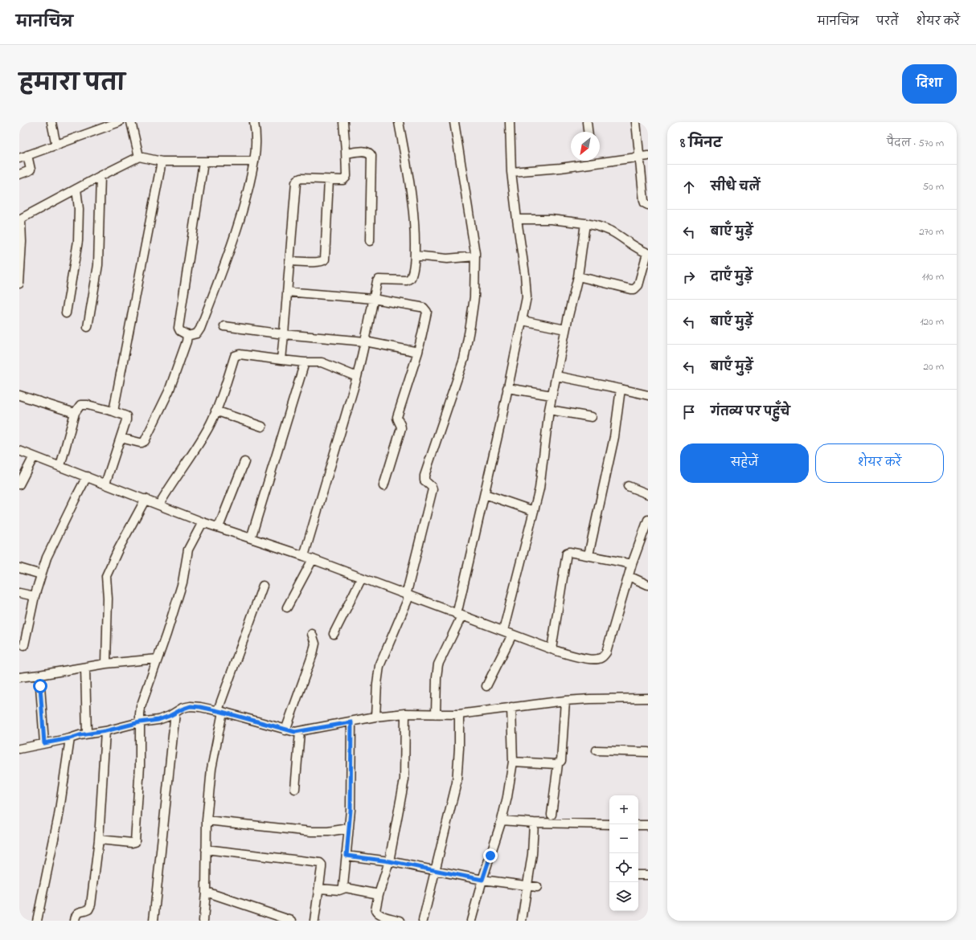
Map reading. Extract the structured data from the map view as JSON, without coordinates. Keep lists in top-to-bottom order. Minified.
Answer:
{"north":"bottom left","page":{"header":"मानचित्र","nav":["मानचित्र","परतें","शेयर करें"],"title":"हमारा पता","buttons":["दिशा",["सहेजें","शेयर करें"]],"heading":["8 मिनट","पैदल · 570 m"],"list":[["सीधे चलें","50 m"],["बाएँ मुड़ें","270 m"],["दाएँ मुड़ें","110 m"],["बाएँ मुड़ें","120 m"],["बाएँ मुड़ें","20 m"],"गंतव्य पर पहुँचे"],"map_buttons":["+","−"]}}
